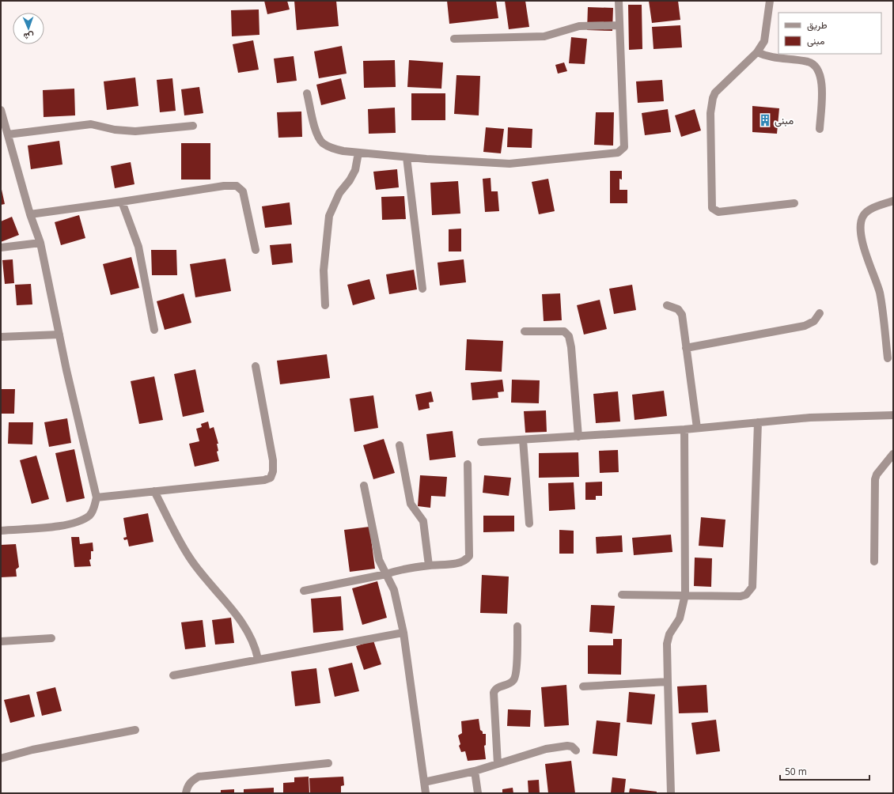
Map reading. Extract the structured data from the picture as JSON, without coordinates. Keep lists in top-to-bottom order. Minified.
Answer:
{"places":{"building":["مبنى"]},"legend":["طريق","مبنى"],"scale_bar":"50 m","north":"bottom"}
